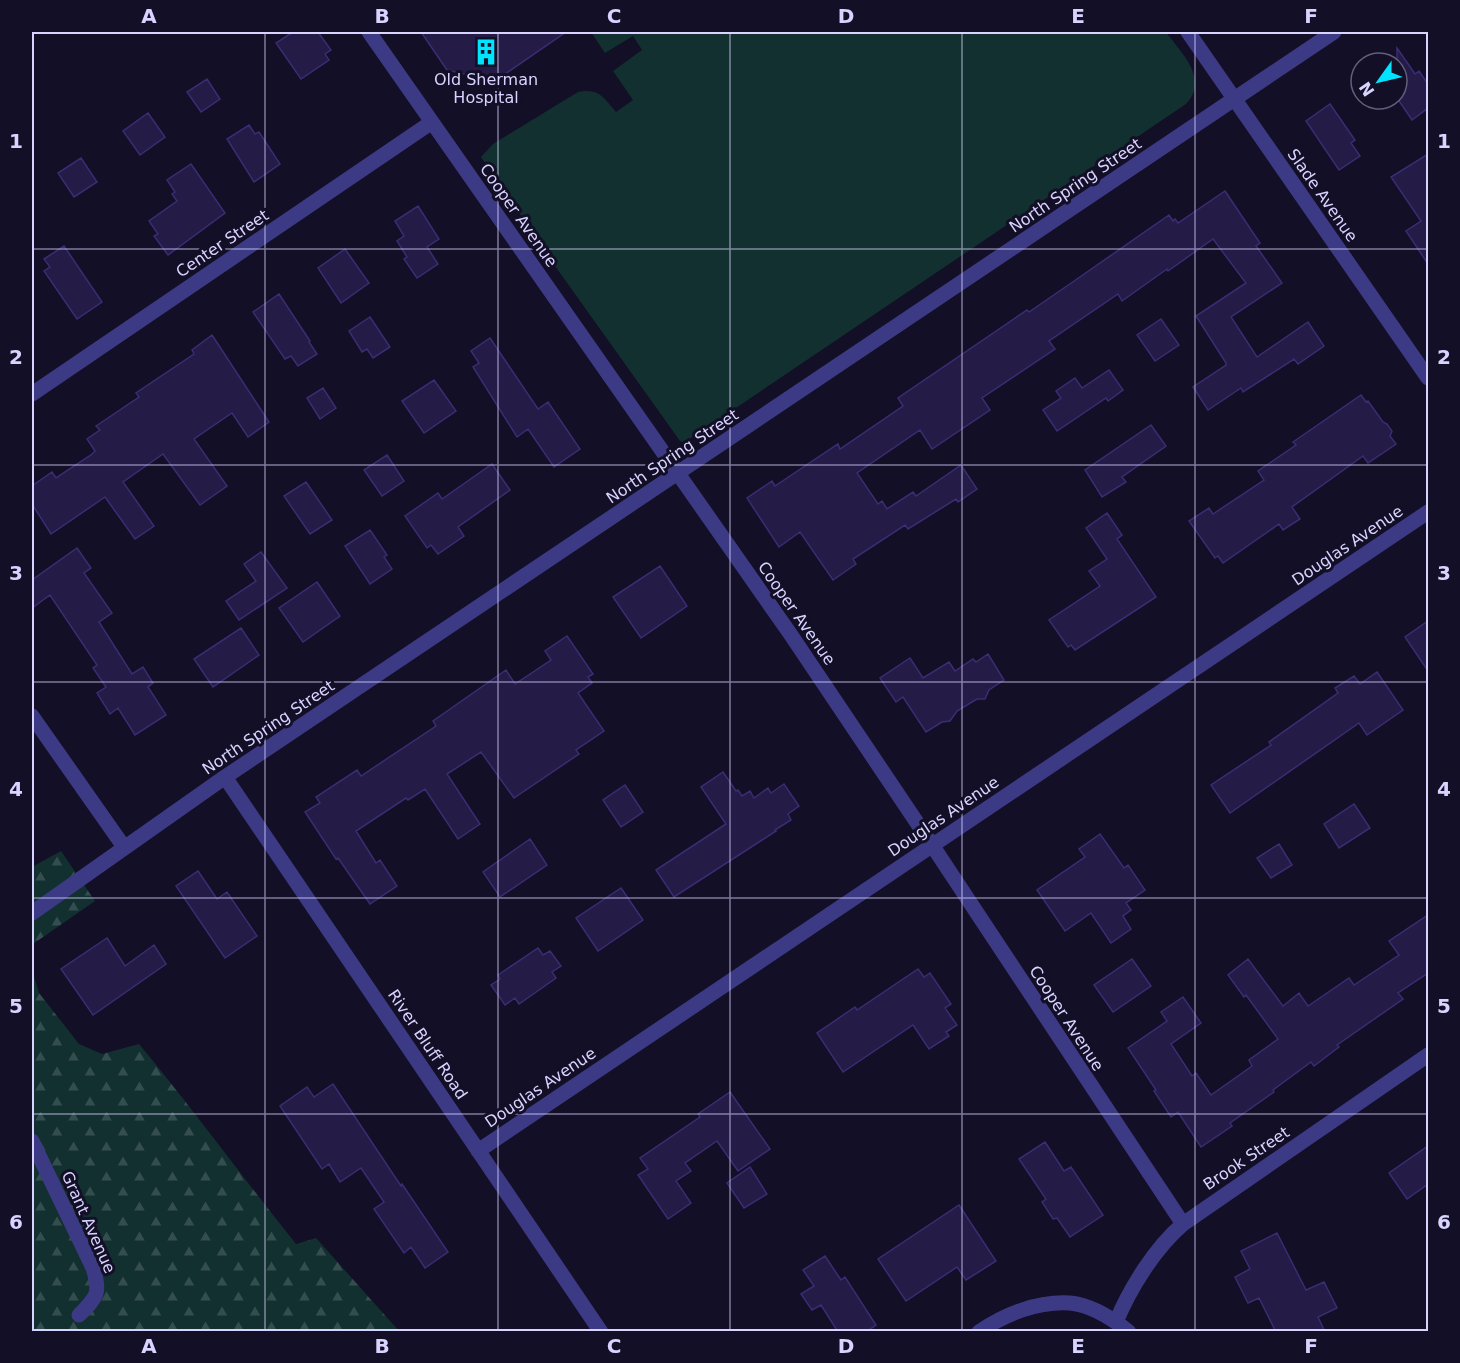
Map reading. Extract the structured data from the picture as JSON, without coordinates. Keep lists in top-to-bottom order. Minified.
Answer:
{"streets":{"street":["North Spring Street","Slade Avenue","Cooper Avenue","Center Street","Douglas Avenue","River Bluff Road","Brook Street","Grant Avenue"]},"crossings":[["North Spring Street","Slade Avenue"],["North Spring Street","Cooper Avenue"],["North Spring Street","River Bluff Road"],["Cooper Avenue","Center Street"],["Cooper Avenue","Douglas Avenue"],["Cooper Avenue","Brook Street"],["Douglas Avenue","River Bluff Road"]],"places":{"building":["Old Sherman Hospital"]},"north":"bottom left","grid":{"columns":["A","B","C","D","E","F"],"rows":["1","2","3","4","5","6"]}}
